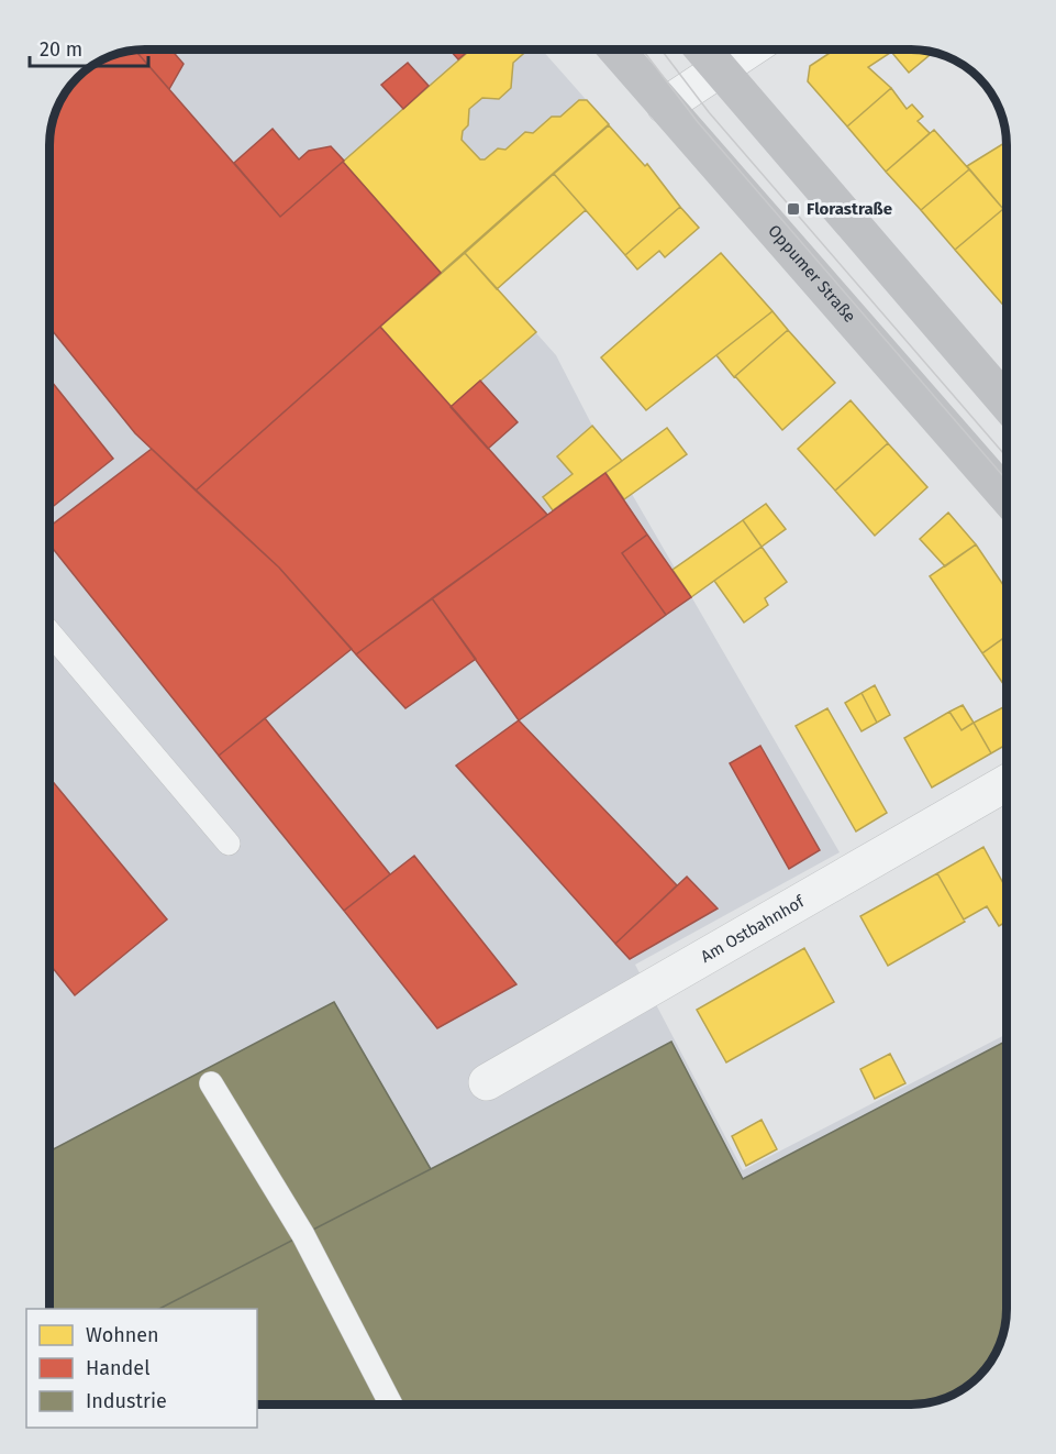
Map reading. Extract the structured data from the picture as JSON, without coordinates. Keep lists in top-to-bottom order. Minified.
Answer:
{"streets":{"main road":["Oppumer Straße"],"street":["Am Ostbahnhof"]},"places":{"transit":["Florastraße"]},"legend":["Wohnen","Handel","Industrie"],"scale_bar":"20 m"}
